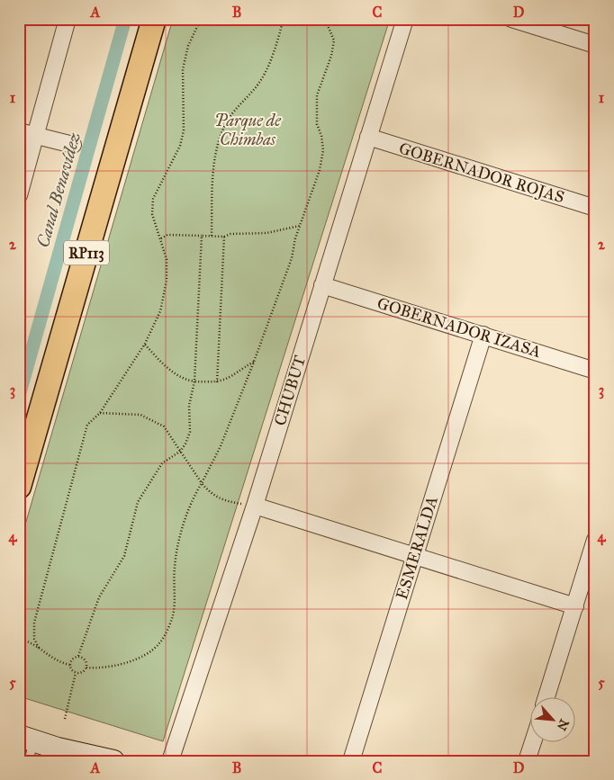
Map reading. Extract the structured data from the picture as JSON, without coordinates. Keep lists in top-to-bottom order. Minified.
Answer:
{"streets":{"main road":["RP113"],"street":["GOBERNADOR ROJAS","GOBERNADOR IZASA","CHUBUT","ESMERALDA"]},"crossings":[["GOBERNADOR ROJAS","CHUBUT"],["GOBERNADOR IZASA","CHUBUT"],["GOBERNADOR IZASA","ESMERALDA"]],"water":["Canal Benavídez"],"parks":["Parque de Chimbas"],"north":"bottom right","grid":{"columns":["A","B","C","D"],"rows":["1","2","3","4","5"]}}
